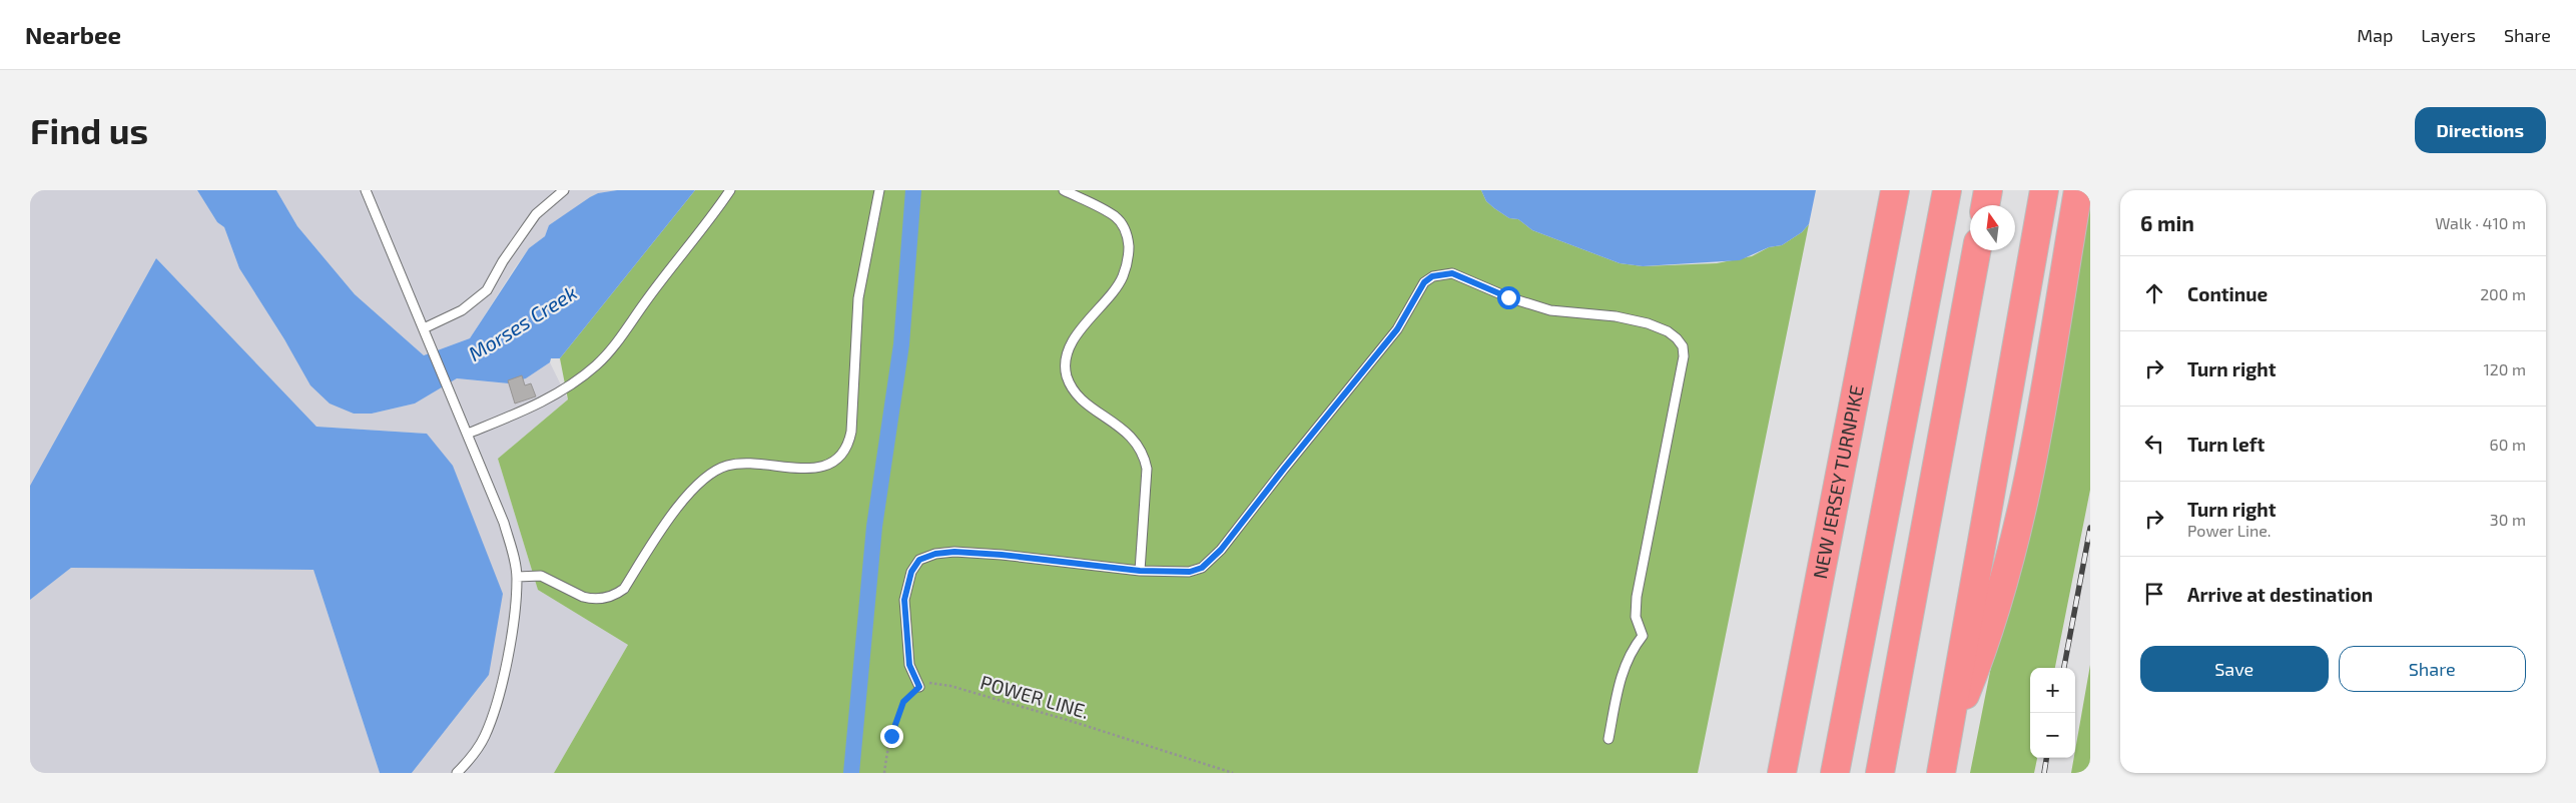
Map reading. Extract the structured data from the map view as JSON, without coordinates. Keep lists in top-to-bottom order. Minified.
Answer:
{"streets":{"highway":["NEW JERSEY TURNPIKE"],"path":["POWER LINE."]},"water":["Morses Creek"],"north":"top","page":{"header":"Nearbee","nav":["Map","Layers","Share"],"buttons":["Directions",["Save","Share"]],"title":"Find us","heading":["6 min","Walk · 410 m"],"list":[["Continue","200 m"],["Turn right","120 m"],["Turn left","60 m"],["Turn right","Power Line.","30 m"],"Arrive at destination"],"map_buttons":["+","−"]}}
